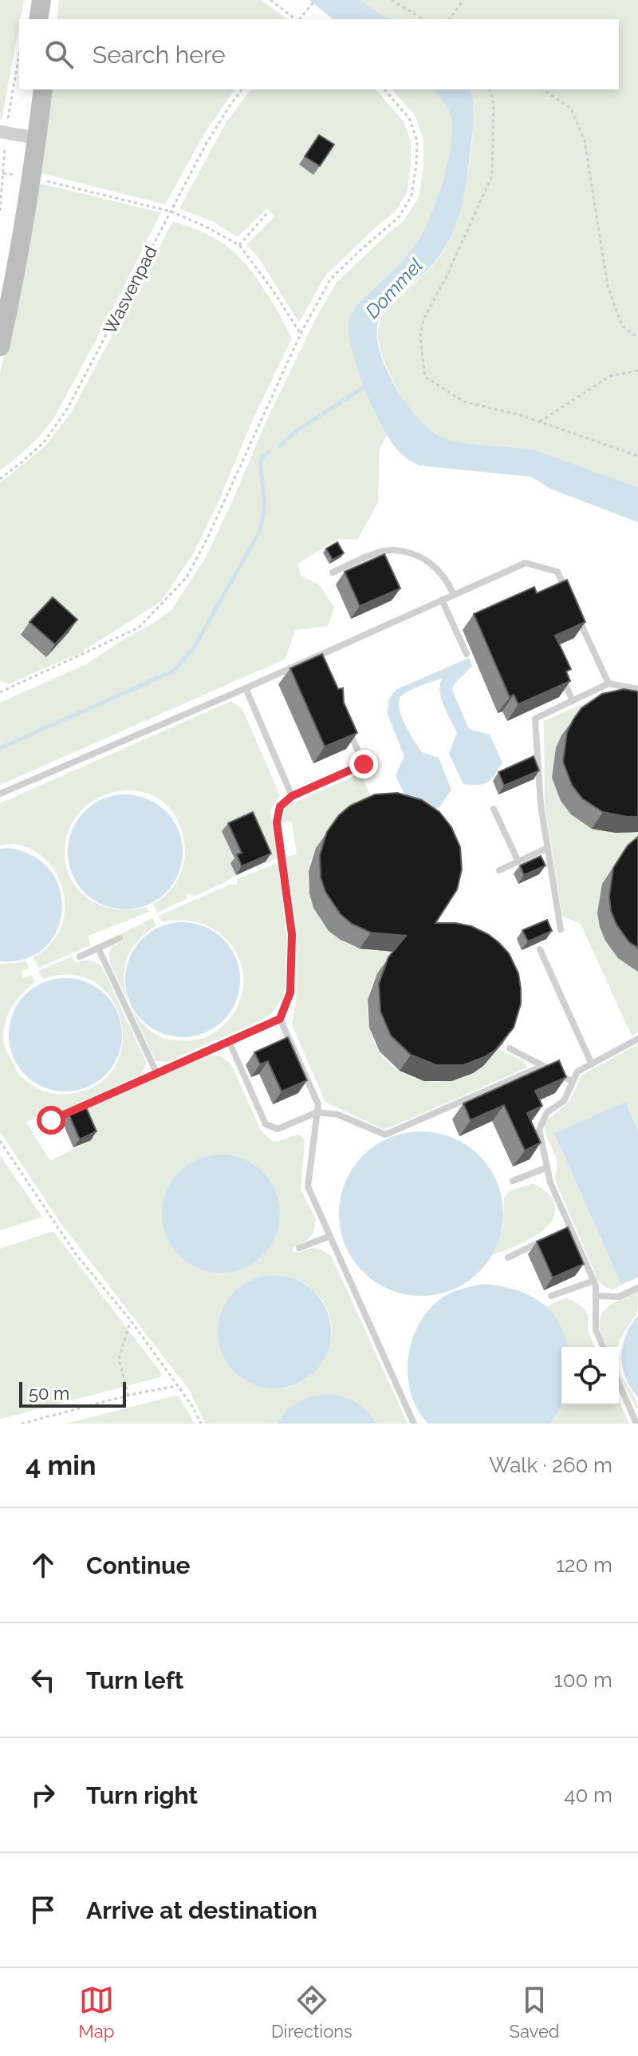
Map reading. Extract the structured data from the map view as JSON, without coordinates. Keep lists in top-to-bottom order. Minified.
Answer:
{"streets":{"path":["Wasvenpad"]},"water":["Dommel"],"scale_bar":"50 m","page":{"search":"Search here","scale":"50 m","heading":["4 min","Walk · 260 m"],"list":[["Continue","120 m"],["Turn left","100 m"],["Turn right","40 m"],"Arrive at destination"],"nav":["Map","Directions","Saved"]}}
